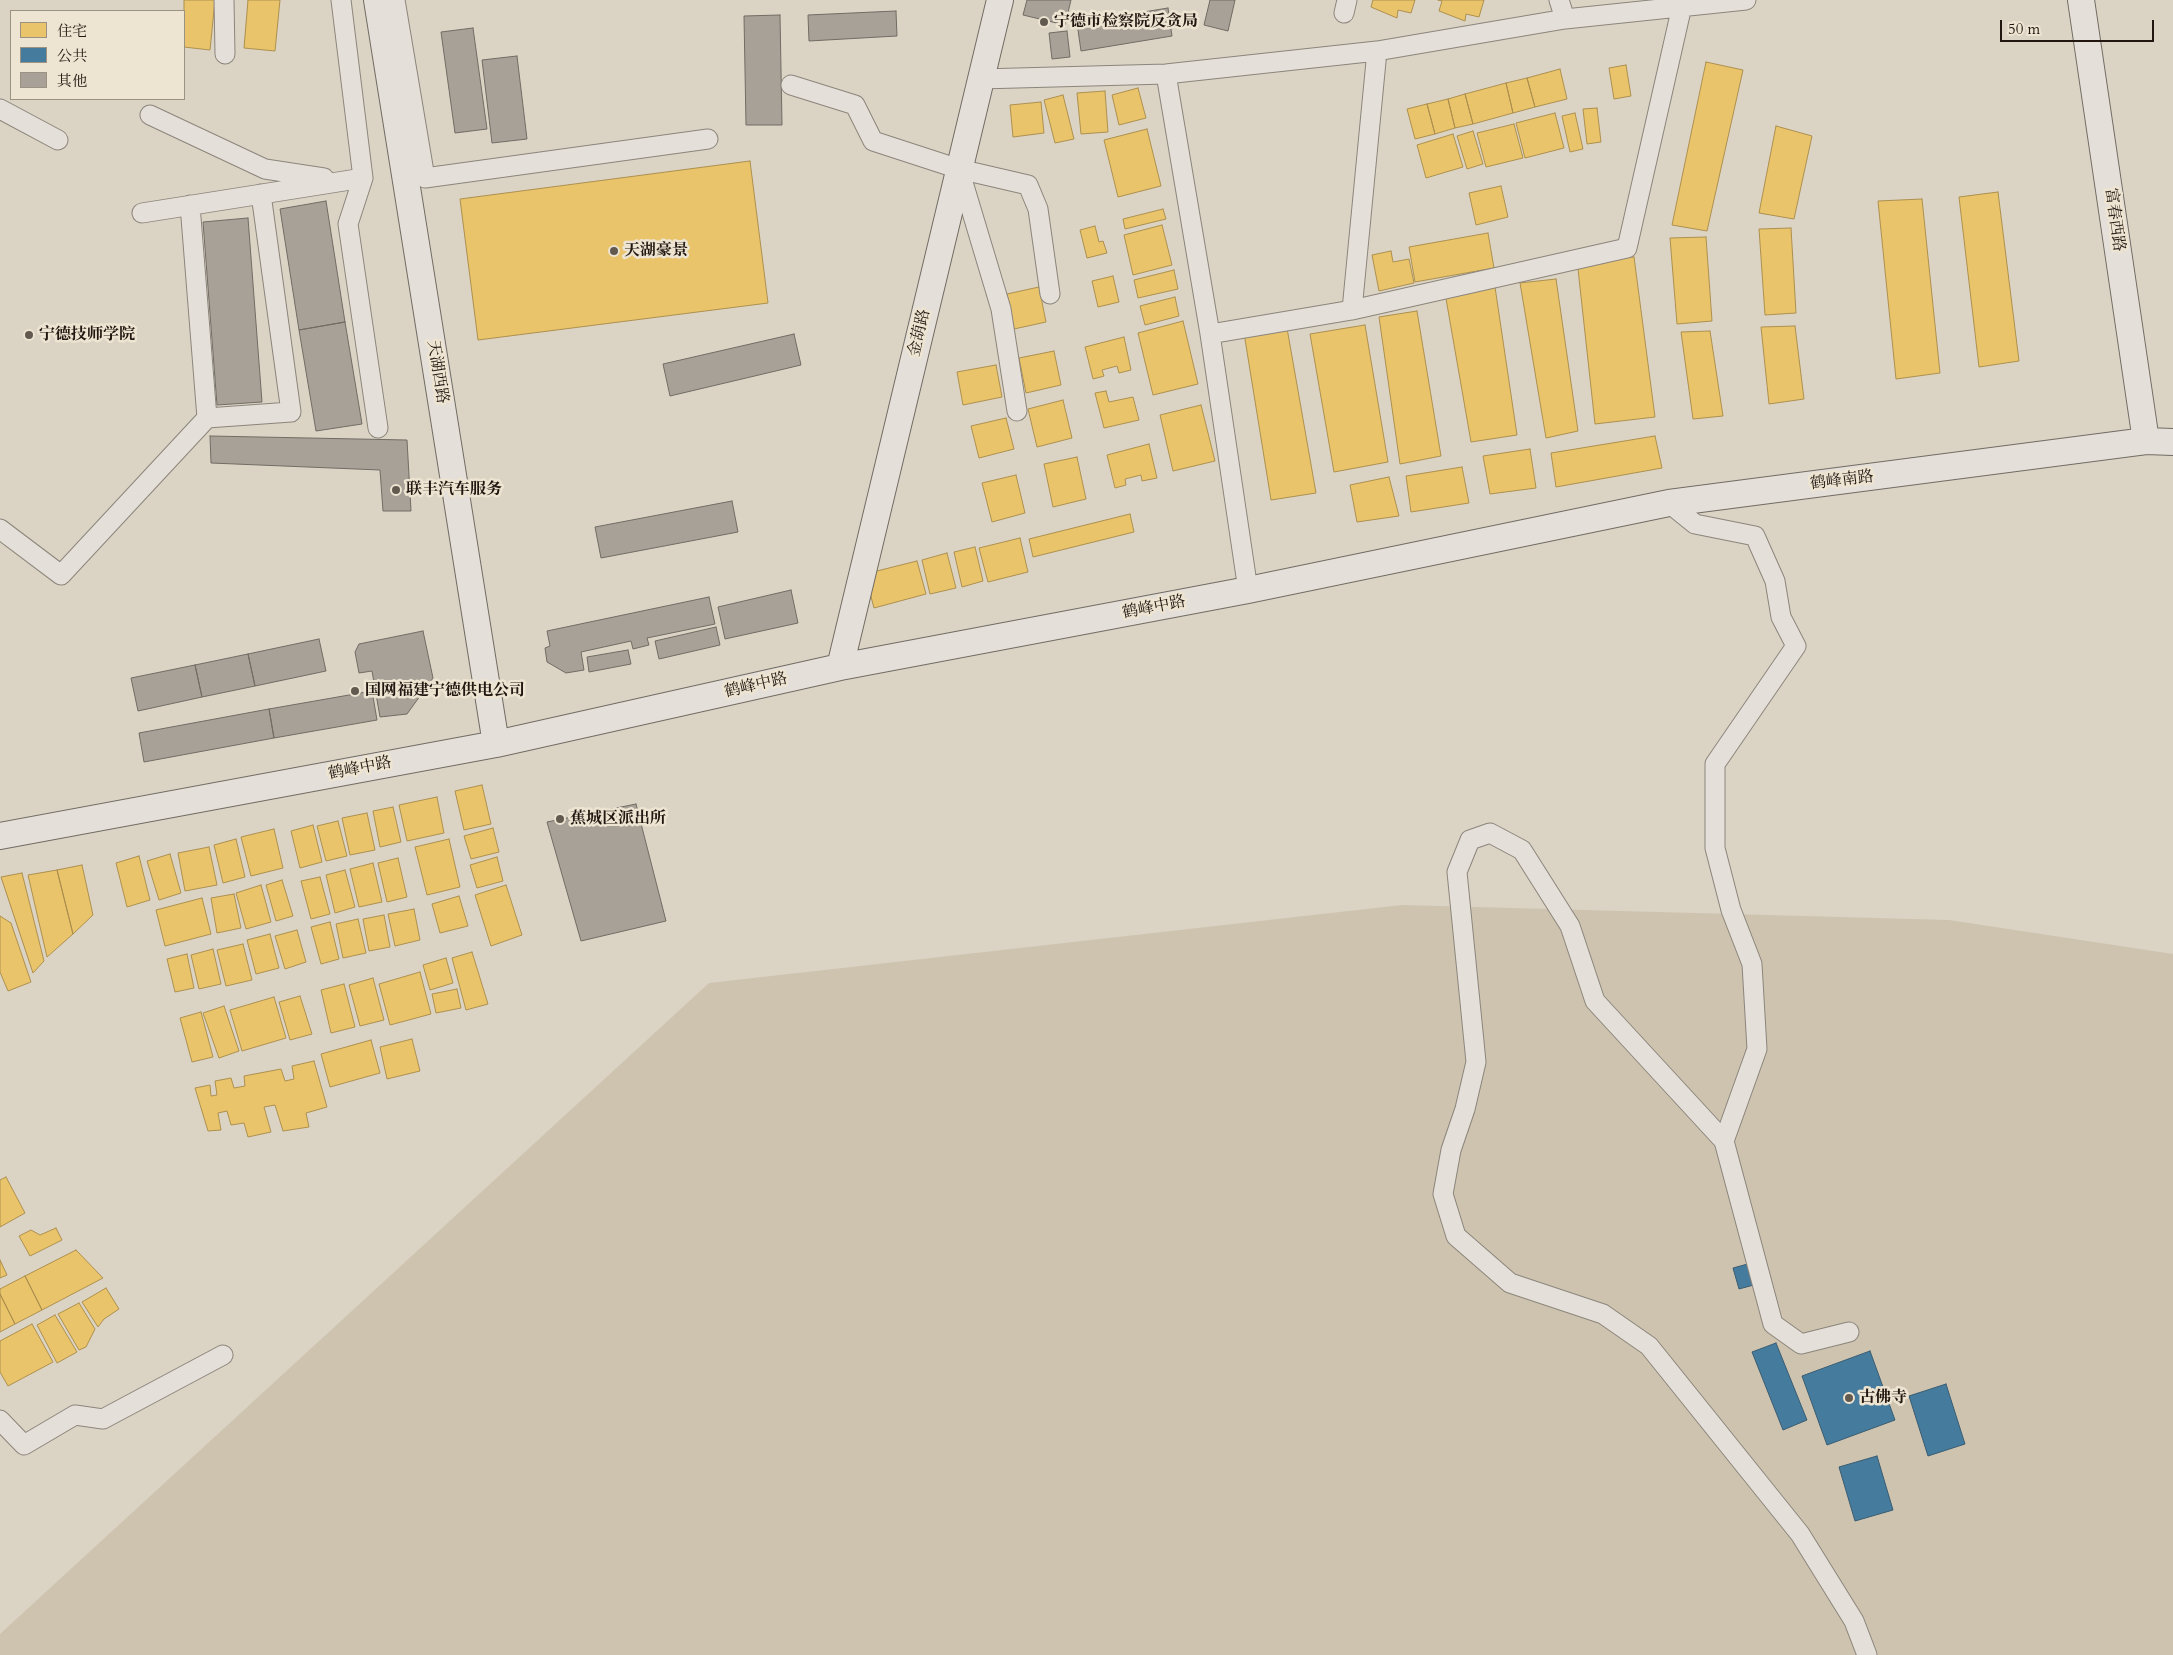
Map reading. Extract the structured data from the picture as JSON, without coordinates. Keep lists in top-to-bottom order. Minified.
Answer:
{"streets":{"street":["富春西路","金葫路","天湖西路","鹤峰南路","鹤峰中路"]},"crossings":[["富春西路","鹤峰南路"],["金葫路","鹤峰中路"],["天湖西路","鹤峰中路"],["鹤峰南路","鹤峰中路"]],"places":["宁德市检察院反贪局","天湖豪景","宁德技师学院","联丰汽车服务","国网福建宁德供电公司","蕉城区派出所","古佛寺"],"legend":["住宅","公共","其他"],"scale_bar":"50 m"}
